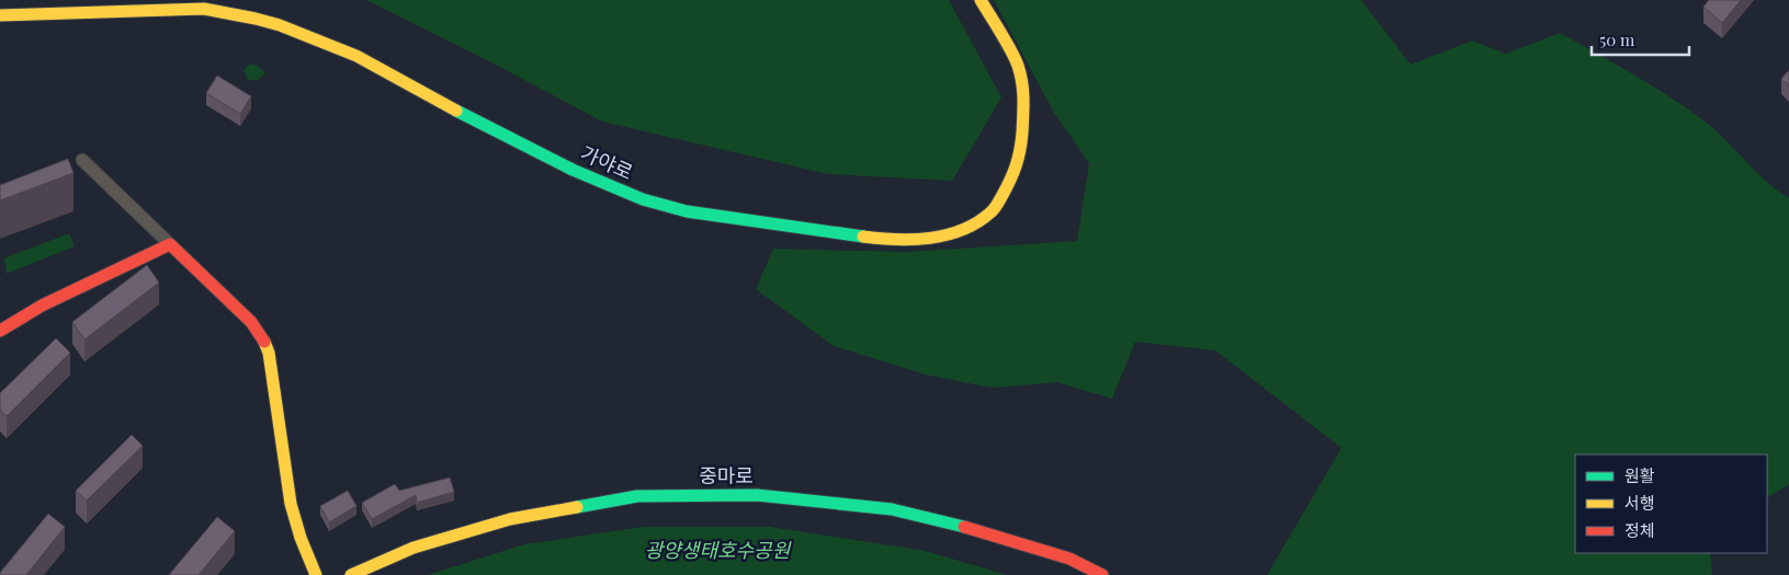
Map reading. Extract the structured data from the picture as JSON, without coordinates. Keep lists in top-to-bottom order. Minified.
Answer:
{"streets":{"street":["가야로","중마로"]},"parks":["광양생태호수공원"],"legend":["원활","서행","정체"],"scale_bar":"50 m"}
